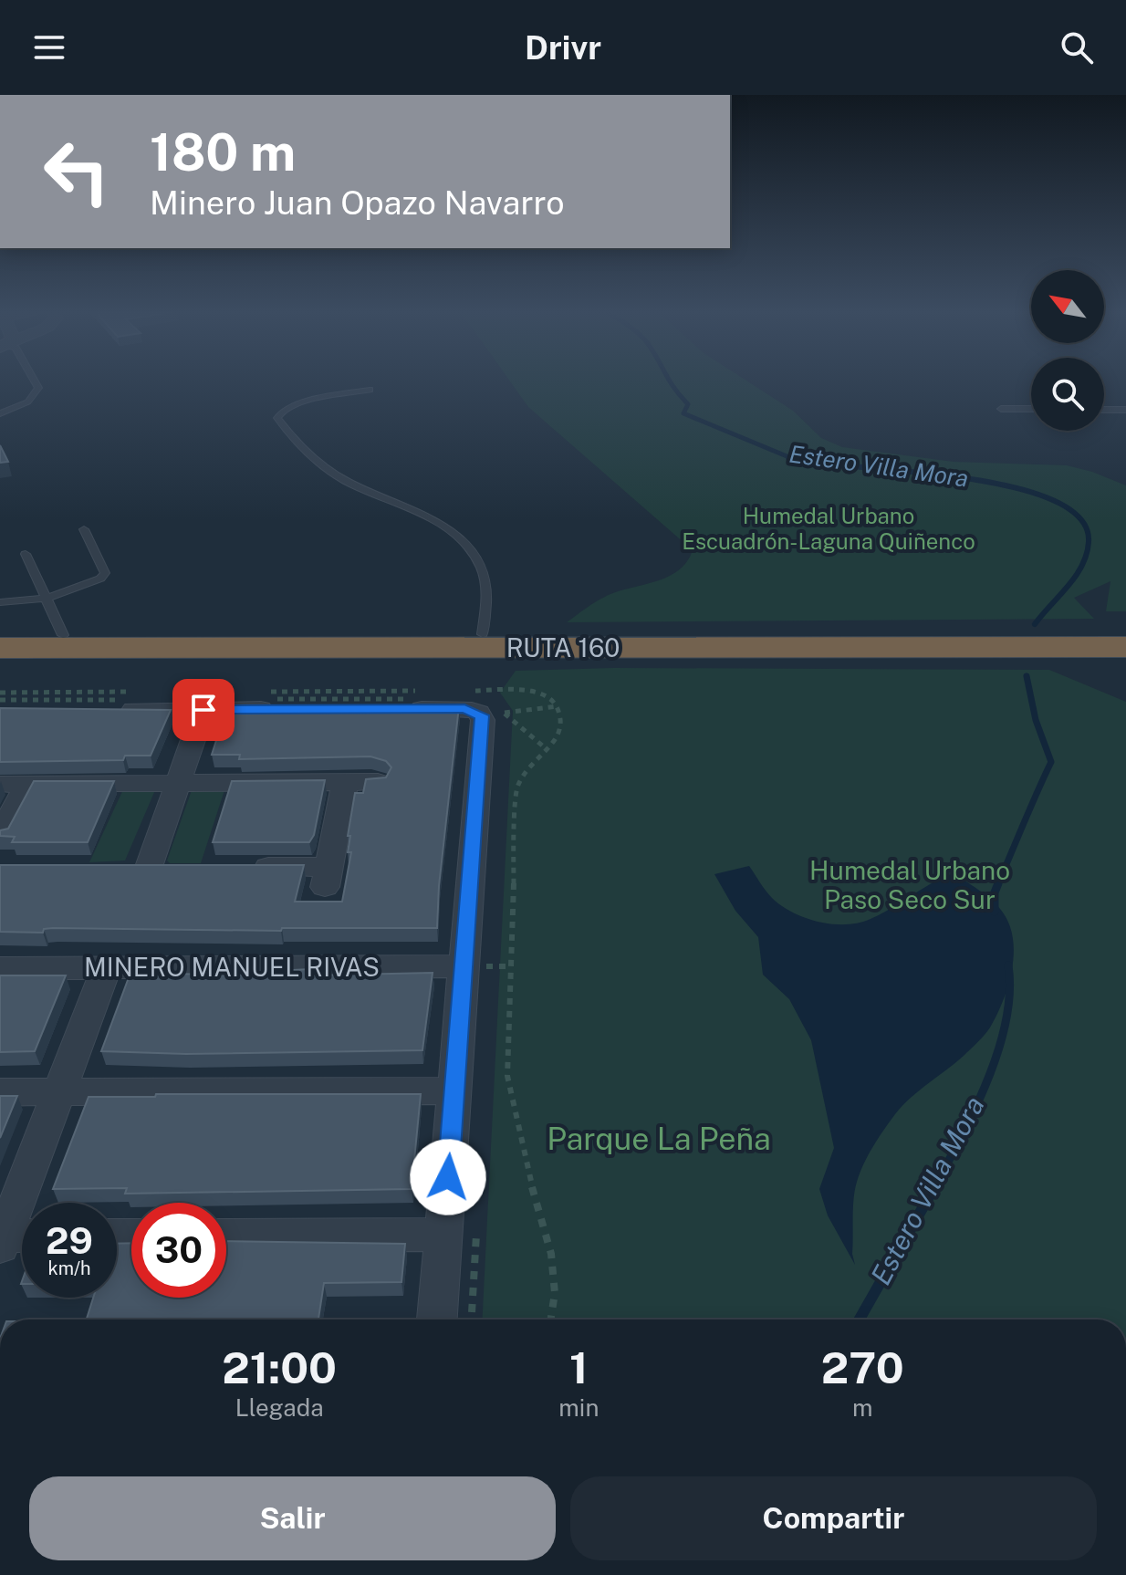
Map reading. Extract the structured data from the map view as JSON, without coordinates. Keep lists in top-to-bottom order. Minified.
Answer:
{"streets":{"highway":["RUTA 160"],"street":["MINERO MANUEL RIVAS"]},"water":["Estero Villa Mora"],"parks":["Humedal Urbano Escuadrón-Laguna Quiñenco","Humedal Urbano Paso Seco Sur","Parque La Peña"],"north":"top left","page":{"header":"Drivr","turn":["180 m","Minero Juan Opazo Navarro"],"speed":"29 km/h","limit":"30","eta":["21:00","Llegada","1","min","270","m"],"buttons":["Salir","Compartir"]}}
